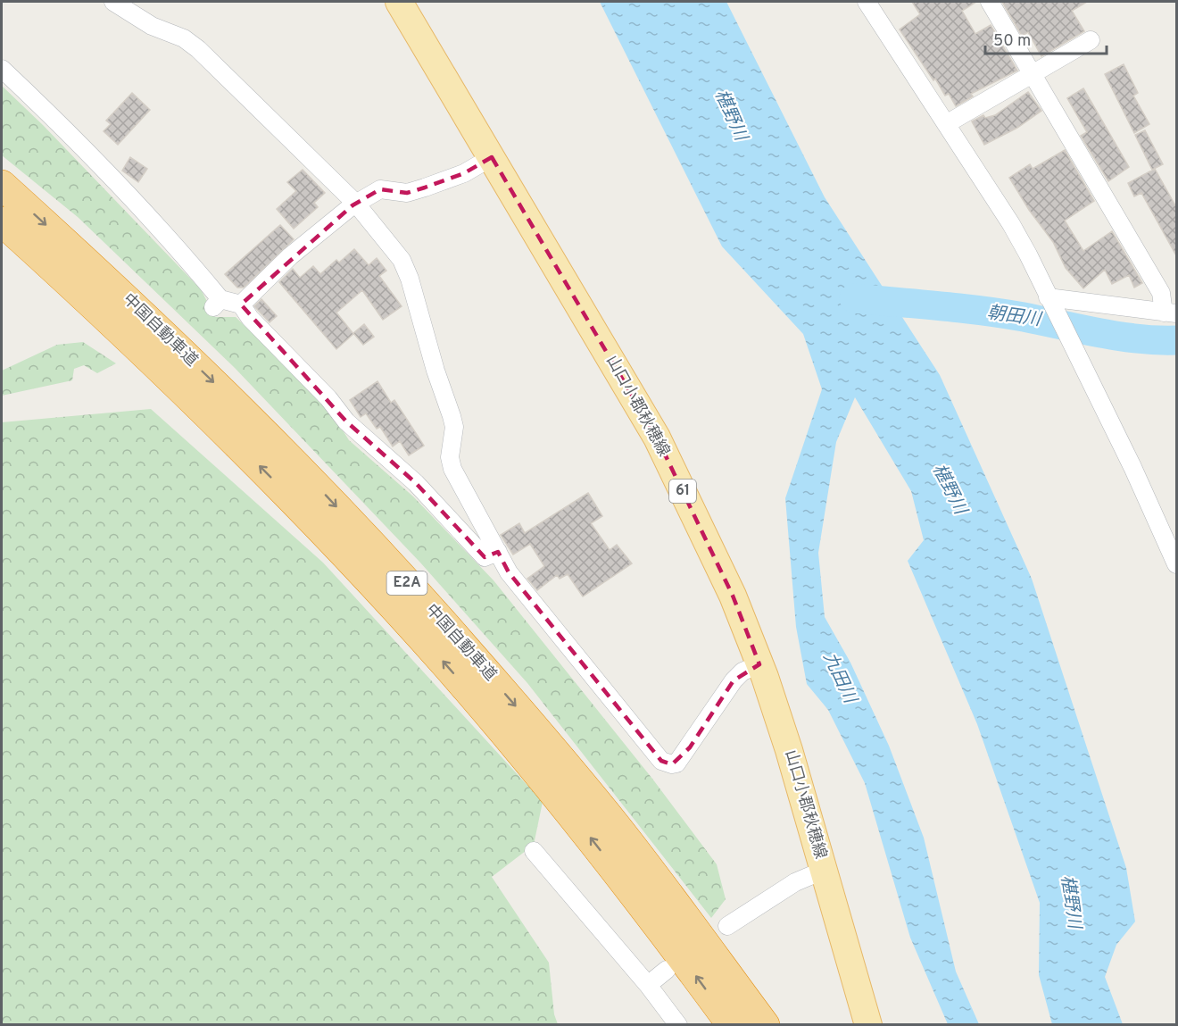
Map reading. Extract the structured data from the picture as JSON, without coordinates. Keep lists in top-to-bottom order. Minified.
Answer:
{"streets":{"highway":["中国自動車道","E2A"],"main road":["山口小郡秋穂線","61"]},"water":["椹野川","朝田川","九田川"],"scale_bar":"50 m"}
